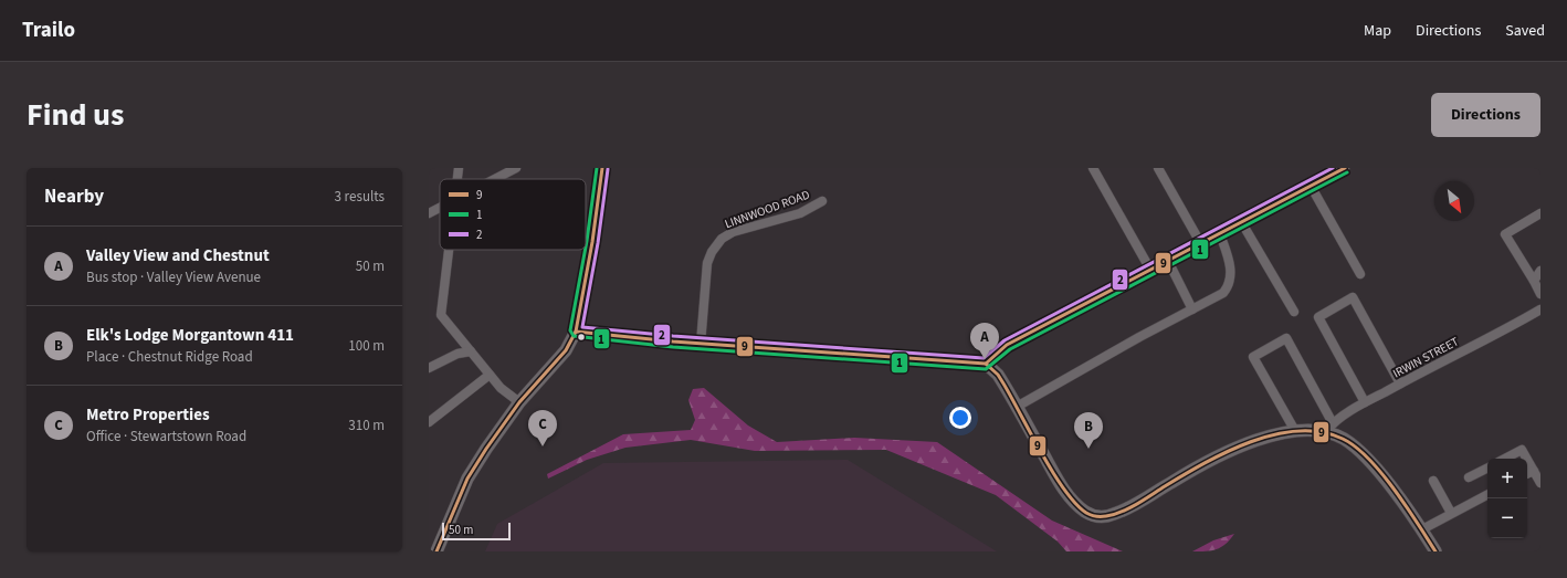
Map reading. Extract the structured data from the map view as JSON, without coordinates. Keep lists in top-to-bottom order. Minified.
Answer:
{"streets":{"street":["LINNWOOD ROAD","IRWIN STREET"]},"lines":["transit line 9","transit line 1","transit line 2"],"legend":["9","1","2"],"scale_bar":"50 m","north":"bottom right","page":{"header":"Trailo","nav":["Map","Directions","Saved"],"title":"Find us","buttons":"Directions","heading":["Nearby","3 results"],"list":[{"mark":"A","name":"Valley View and Chestnut","note":"Bus stop · Valley View Avenue","value":"50 m"},{"mark":"B","name":"Elk's Lodge Morgantown 411","note":"Place · Chestnut Ridge Road","value":"100 m"},{"mark":"C","name":"Metro Properties","note":"Office · Stewartstown Road","value":"310 m"}],"pins":["A","C","B"],"map_buttons":["+","−"],"scale":"50 m"}}
